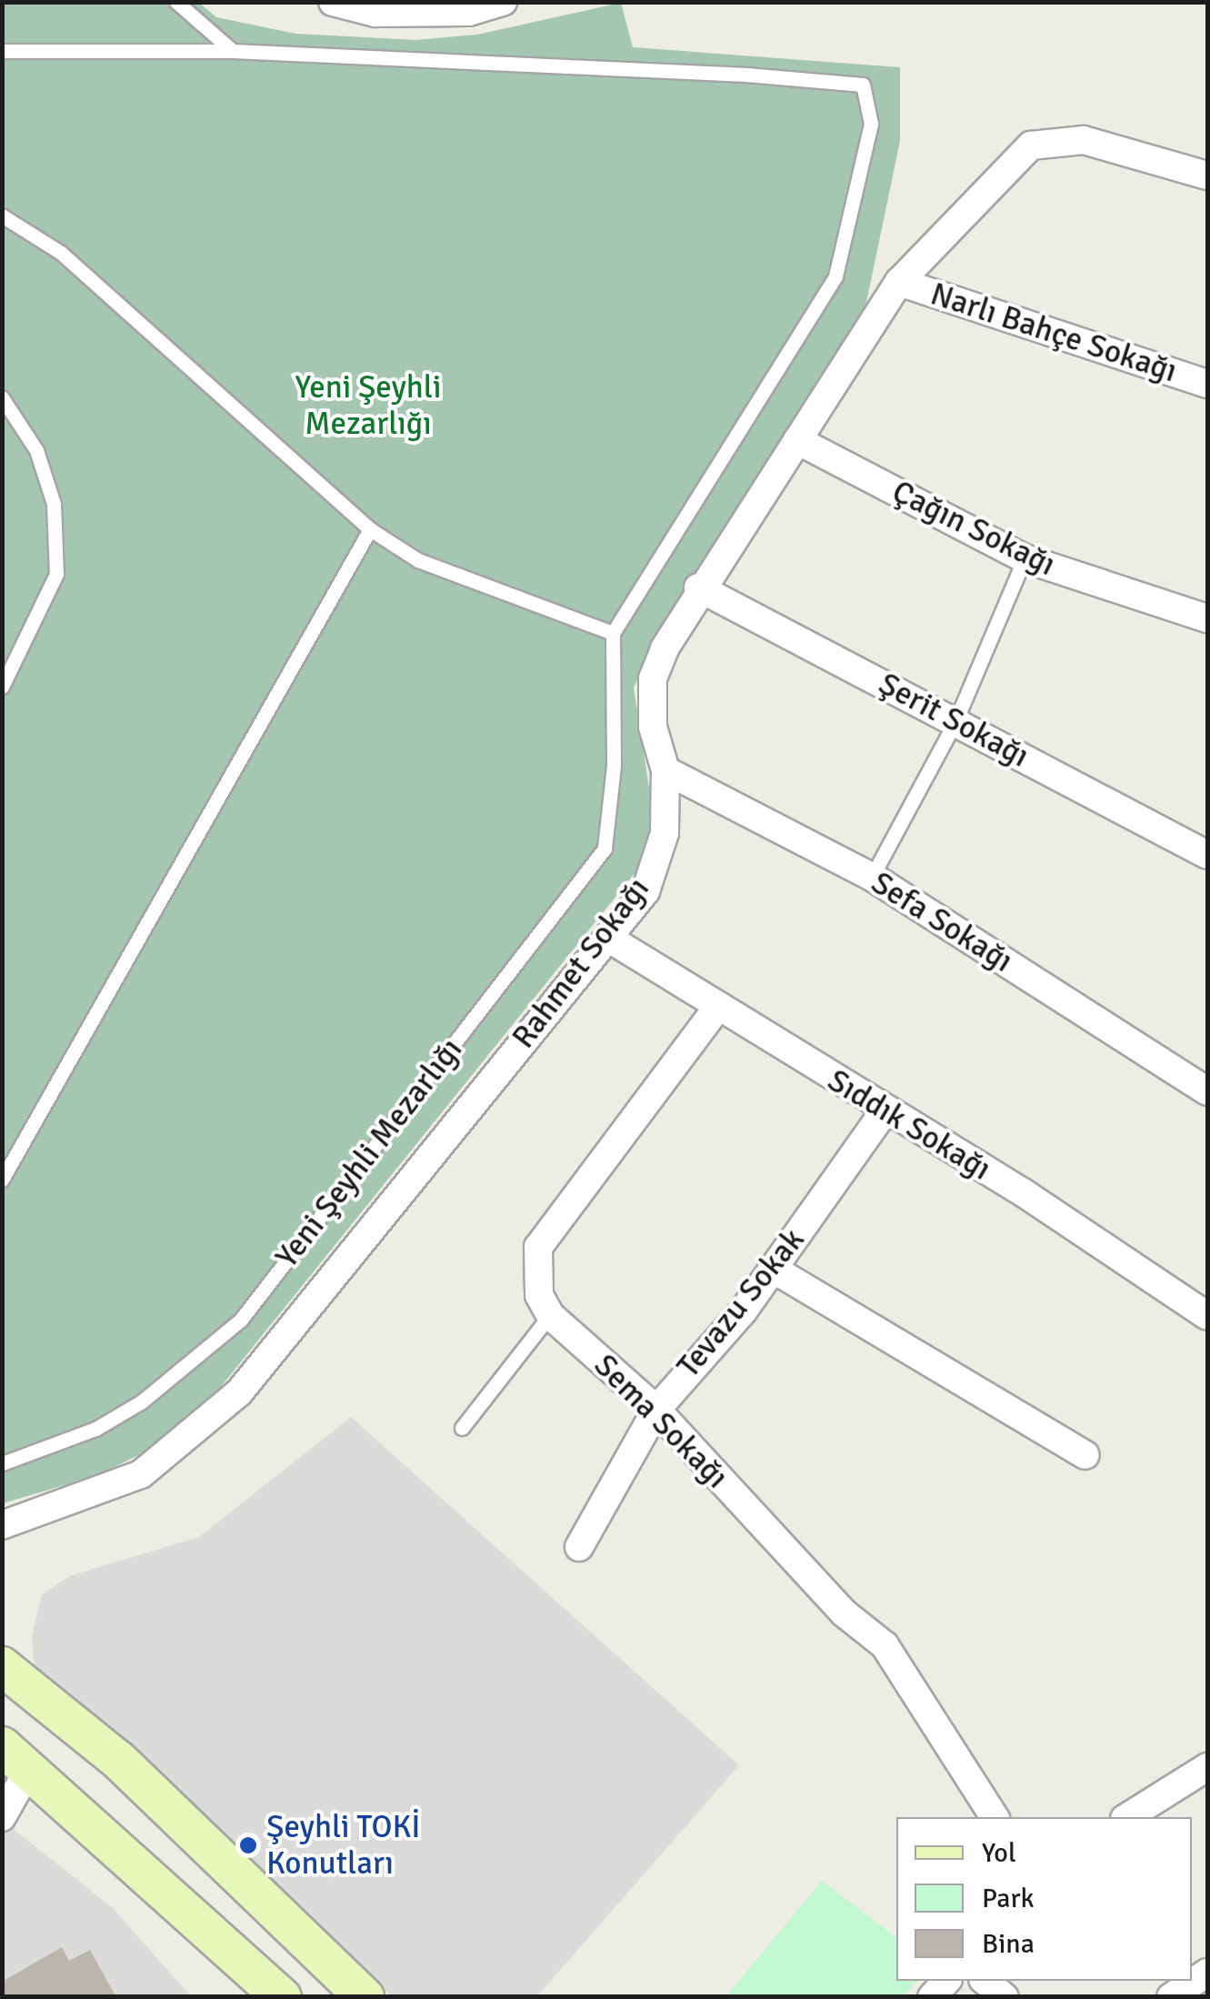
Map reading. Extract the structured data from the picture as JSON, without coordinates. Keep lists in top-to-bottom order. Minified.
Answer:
{"streets":{"street":["Narlı Bahçe Sokağı","Çağın Sokağı","Şerit Sokağı","Sefa Sokağı","Rahmet Sokağı","Sıddık Sokağı","Tevazu Sokak","Sema Sokağı"],"lane":["Yeni Şeyhli Mezarlığı"]},"crossings":[["Narlı Bahçe Sokağı","Rahmet Sokağı"],["Çağın Sokağı","Rahmet Sokağı"],["Şerit Sokağı","Rahmet Sokağı"],["Sefa Sokağı","Rahmet Sokağı"],["Rahmet Sokağı","Sıddık Sokağı"],["Sıddık Sokağı","Tevazu Sokak"],["Sıddık Sokağı","Sema Sokağı"],["Tevazu Sokak","Sema Sokağı"]],"parks":["Yeni Şeyhli Mezarlığı"],"places":["Şeyhli TOKİ Konutları"],"legend":["Yol","Park","Bina"]}
